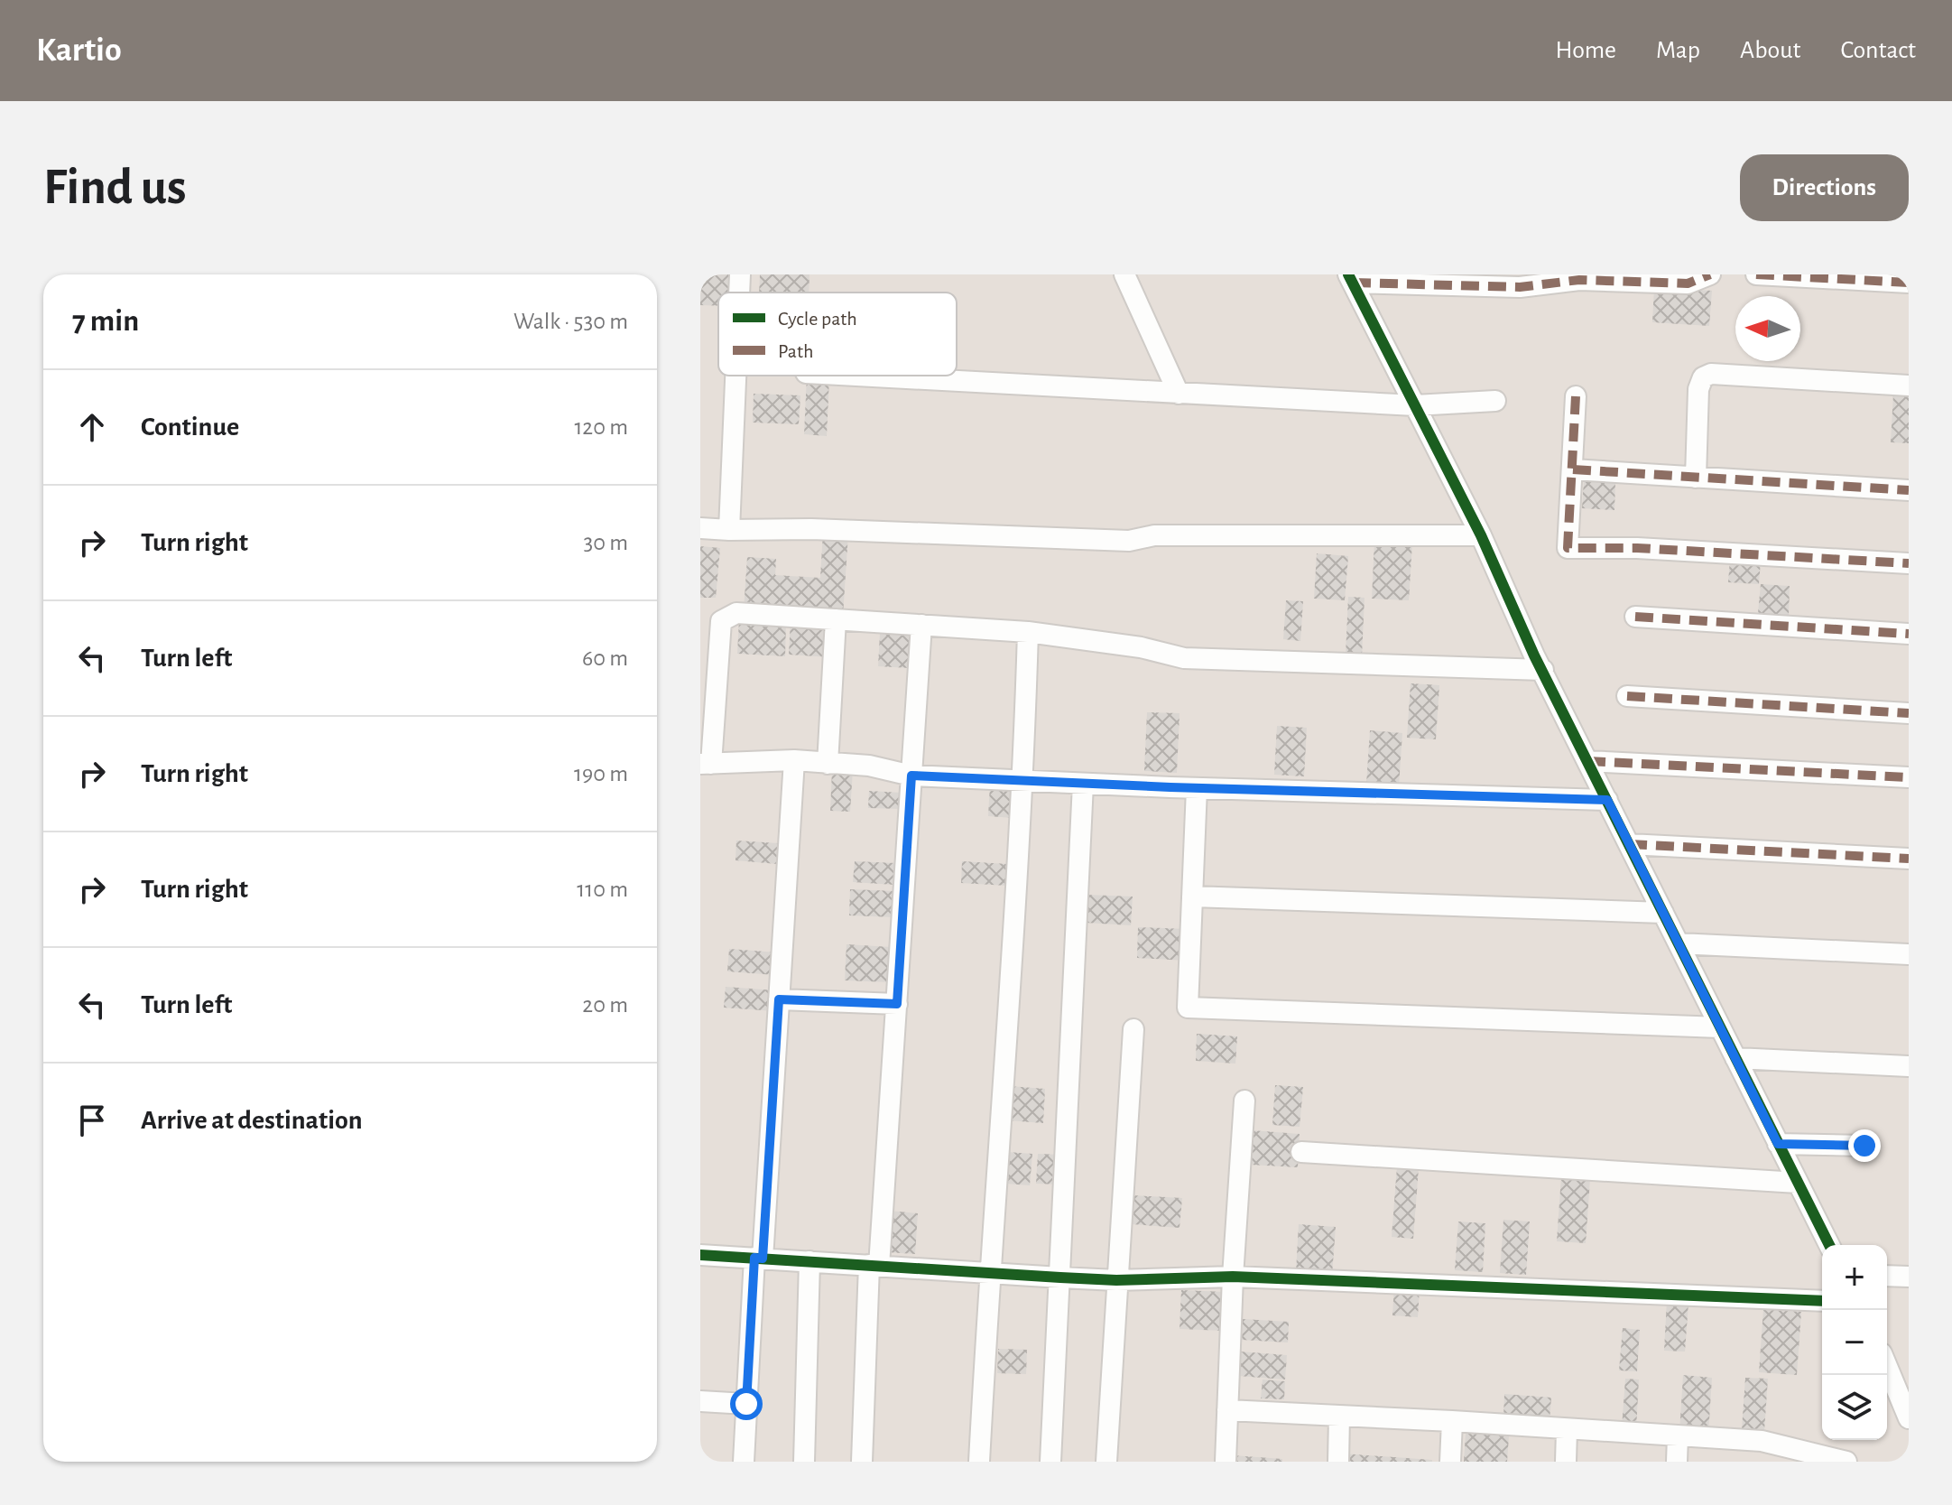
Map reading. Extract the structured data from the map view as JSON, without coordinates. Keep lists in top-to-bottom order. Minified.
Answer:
{"legend":["Cycle path","Path"],"north":"left","page":{"header":"Kartio","nav":["Home","Map","About","Contact"],"buttons":"Directions","title":"Find us","heading":["7 min","Walk · 530 m"],"list":[["Continue","120 m"],["Turn right","30 m"],["Turn left","60 m"],["Turn right","190 m"],["Turn right","110 m"],["Turn left","20 m"],"Arrive at destination"],"map_buttons":["+","−"]}}
